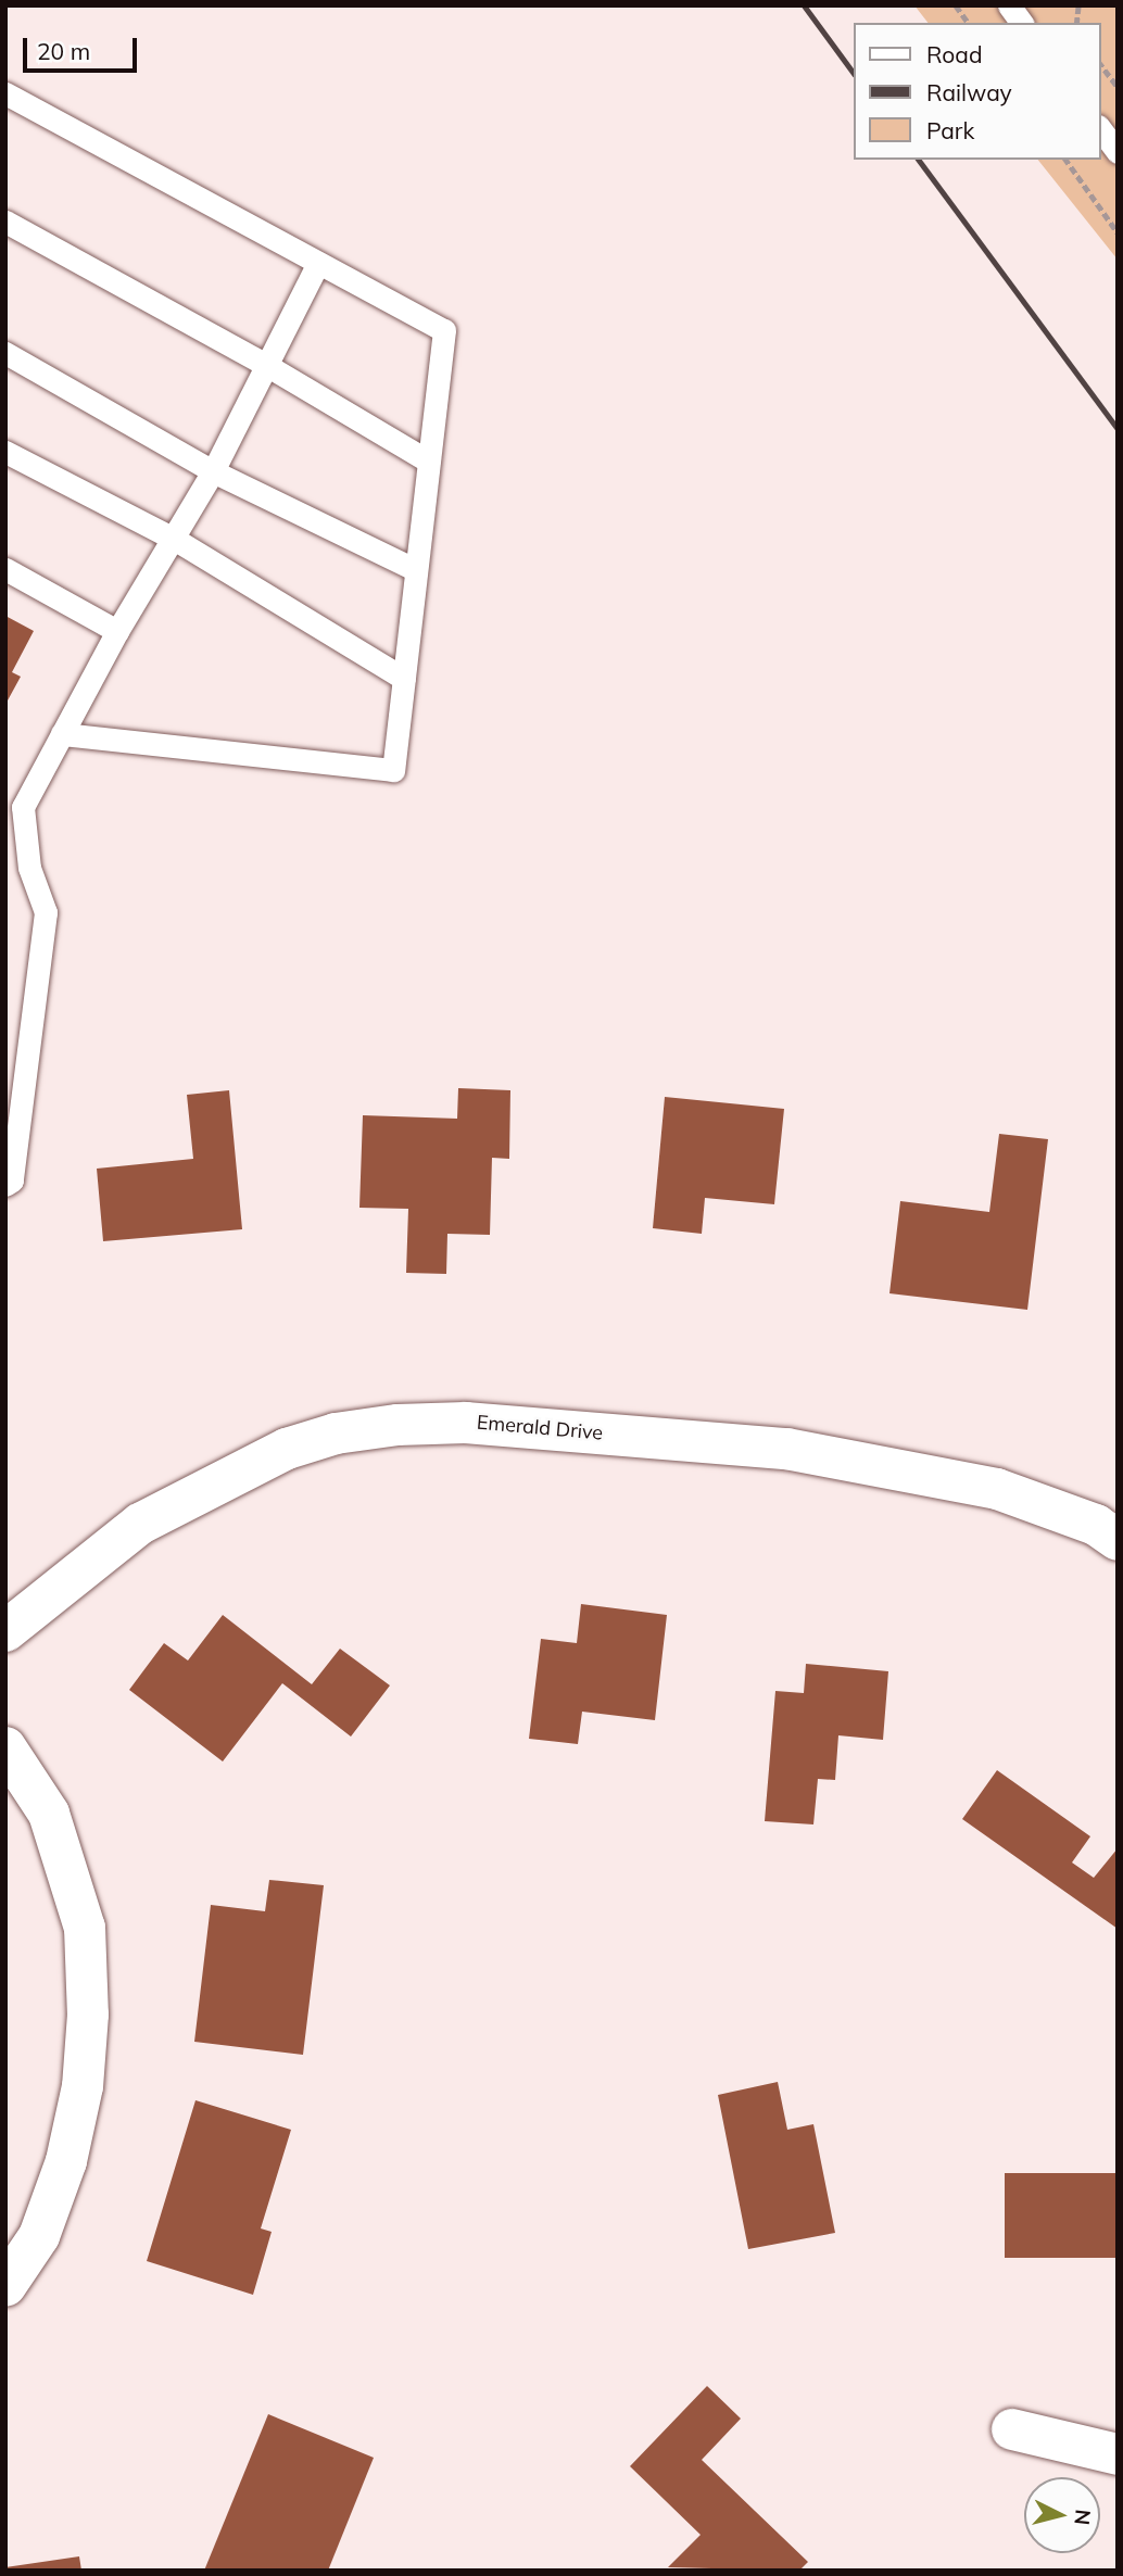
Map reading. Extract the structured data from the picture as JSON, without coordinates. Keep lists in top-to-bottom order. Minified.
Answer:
{"streets":{"street":["Emerald Drive"]},"legend":["Road","Railway","Park"],"scale_bar":"20 m","north":"right"}
